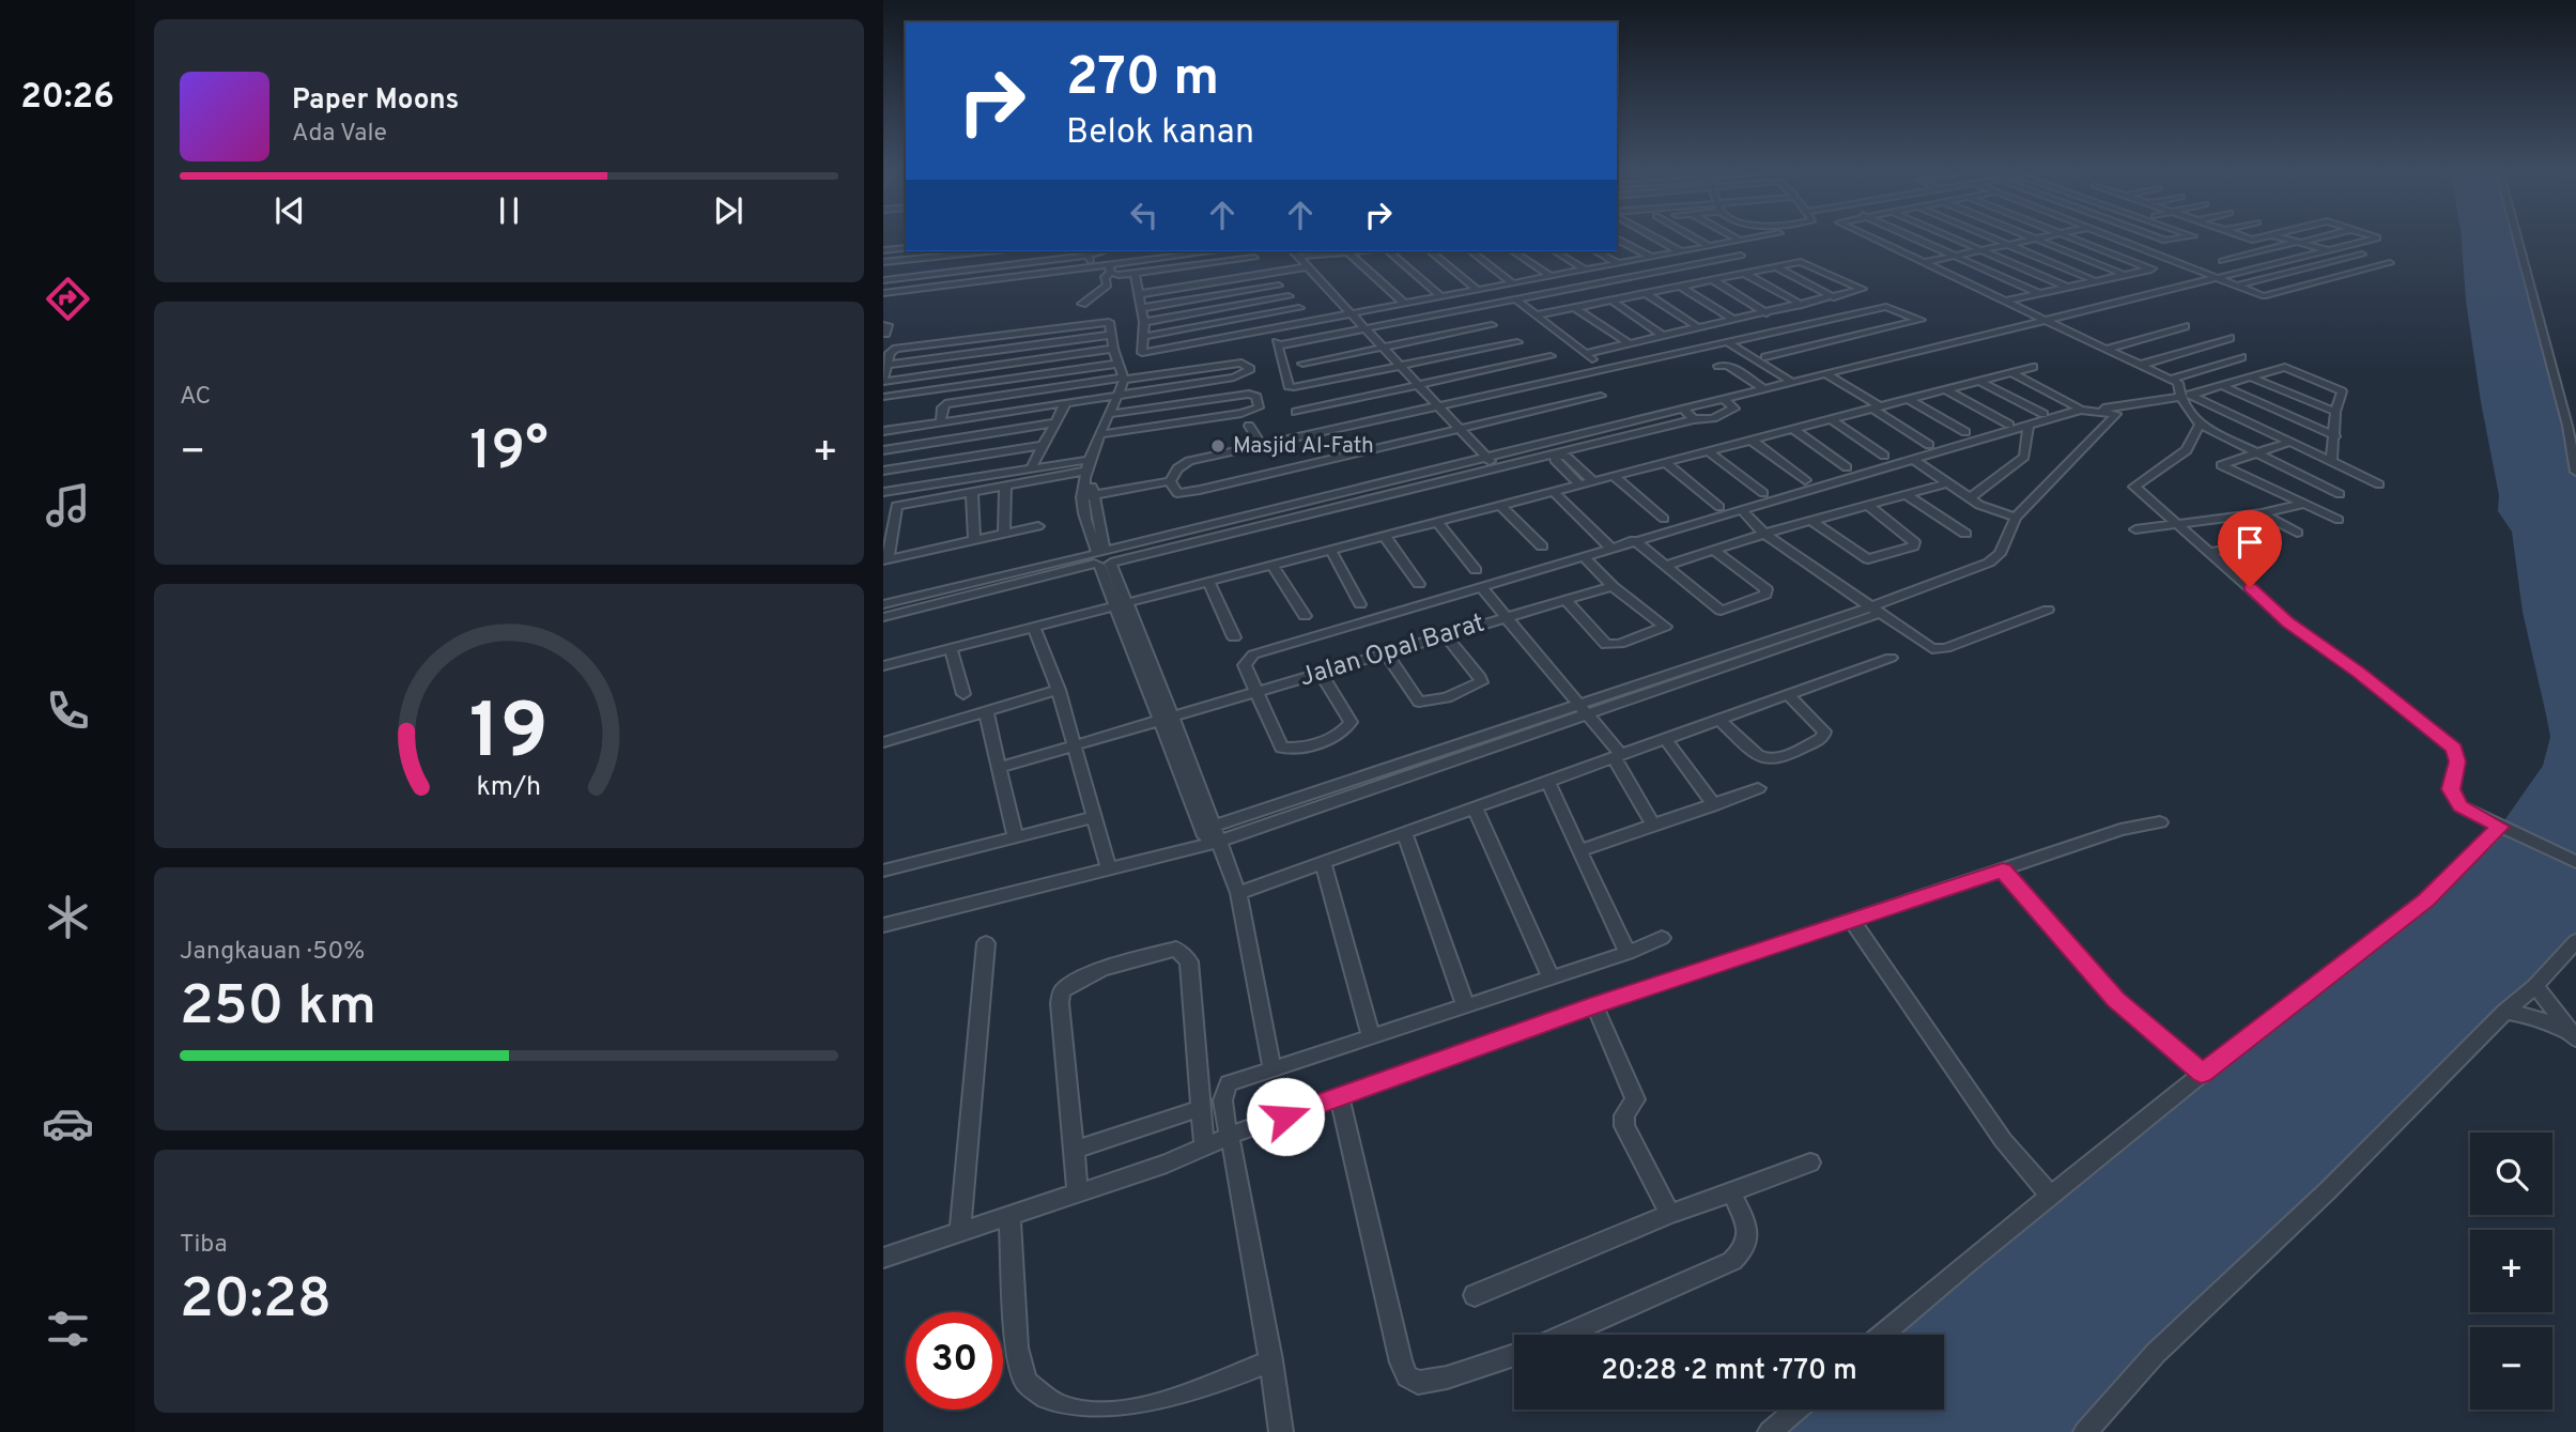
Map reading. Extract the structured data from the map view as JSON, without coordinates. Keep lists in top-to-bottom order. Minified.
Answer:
{"streets":{"street":["Jalan Opal Barat"]},"places":["Masjid Al-Fath"],"page":{"tabs":"20:26","turn":["270 m","Belok kanan"],"song":["Paper Moons","Ada Vale"],"tile":["AC",["Jangkauan · 50%","250 km"],["Tiba","20:28"]],"heat":["−","19°","+"],"map_buttons":["+","−"],"limit":"30","trip":"20:28 · 2 mnt · 770 m","gauge":["19","km/h"]}}
